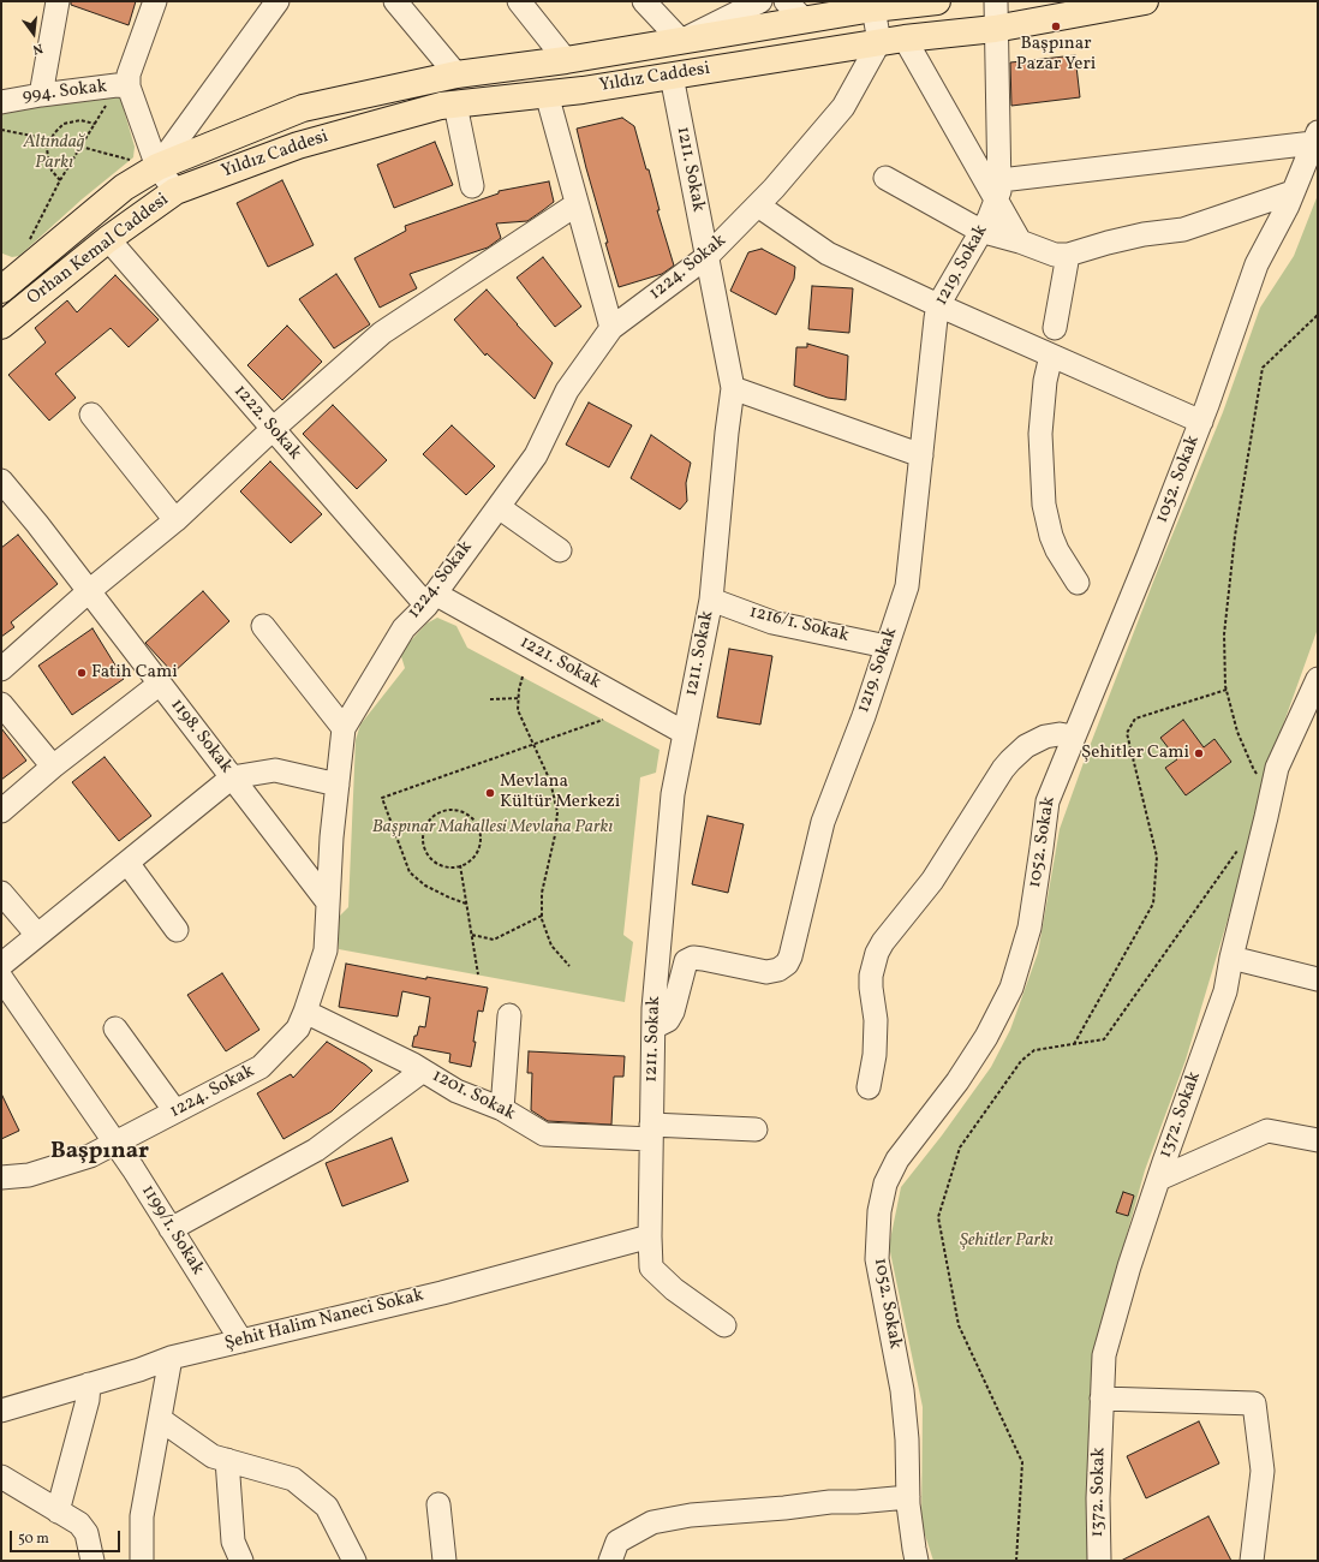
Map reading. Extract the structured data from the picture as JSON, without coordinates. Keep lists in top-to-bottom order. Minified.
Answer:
{"streets":{"main road":["Yıldız Caddesi","Orhan Kemal Caddesi"],"street":["994. Sokak","1211. Sokak","1219. Sokak","1224. Sokak","1222. Sokak","1052. Sokak","1216/1. Sokak","1221. Sokak","1198. Sokak","1201. Sokak","1372. Sokak","1199/1. Sokak","Şehit Halim Naneci Sokak"]},"crossings":[["Yıldız Caddesi","1211. Sokak"],["Yıldız Caddesi","Orhan Kemal Caddesi"],["Yıldız Caddesi","1224. Sokak"],["1211. Sokak","1219. Sokak"],["1211. Sokak","1224. Sokak"],["1211. Sokak","1216/1. Sokak"],["1211. Sokak","1221. Sokak"],["1211. Sokak","1201. Sokak"],["1211. Sokak","Şehit Halim Naneci Sokak"],["Orhan Kemal Caddesi","1222. Sokak"],["1219. Sokak","1216/1. Sokak"],["1224. Sokak","1222. Sokak"],["1224. Sokak","1221. Sokak"],["1224. Sokak","1198. Sokak"],["1224. Sokak","1201. Sokak"],["1224. Sokak","1199/1. Sokak"],["1222. Sokak","1221. Sokak"],["1199/1. Sokak","Şehit Halim Naneci Sokak"]],"districts":["Başpınar"],"parks":["Altındağ Parkı","Başpınar Mahallesi Mevlana Parkı","Şehitler Parkı"],"places":["Başpınar Pazar Yeri","Fatih Cami","Şehitler Cami","Mevlana Kültür Merkezi"],"scale_bar":"50 m","north":"bottom"}
